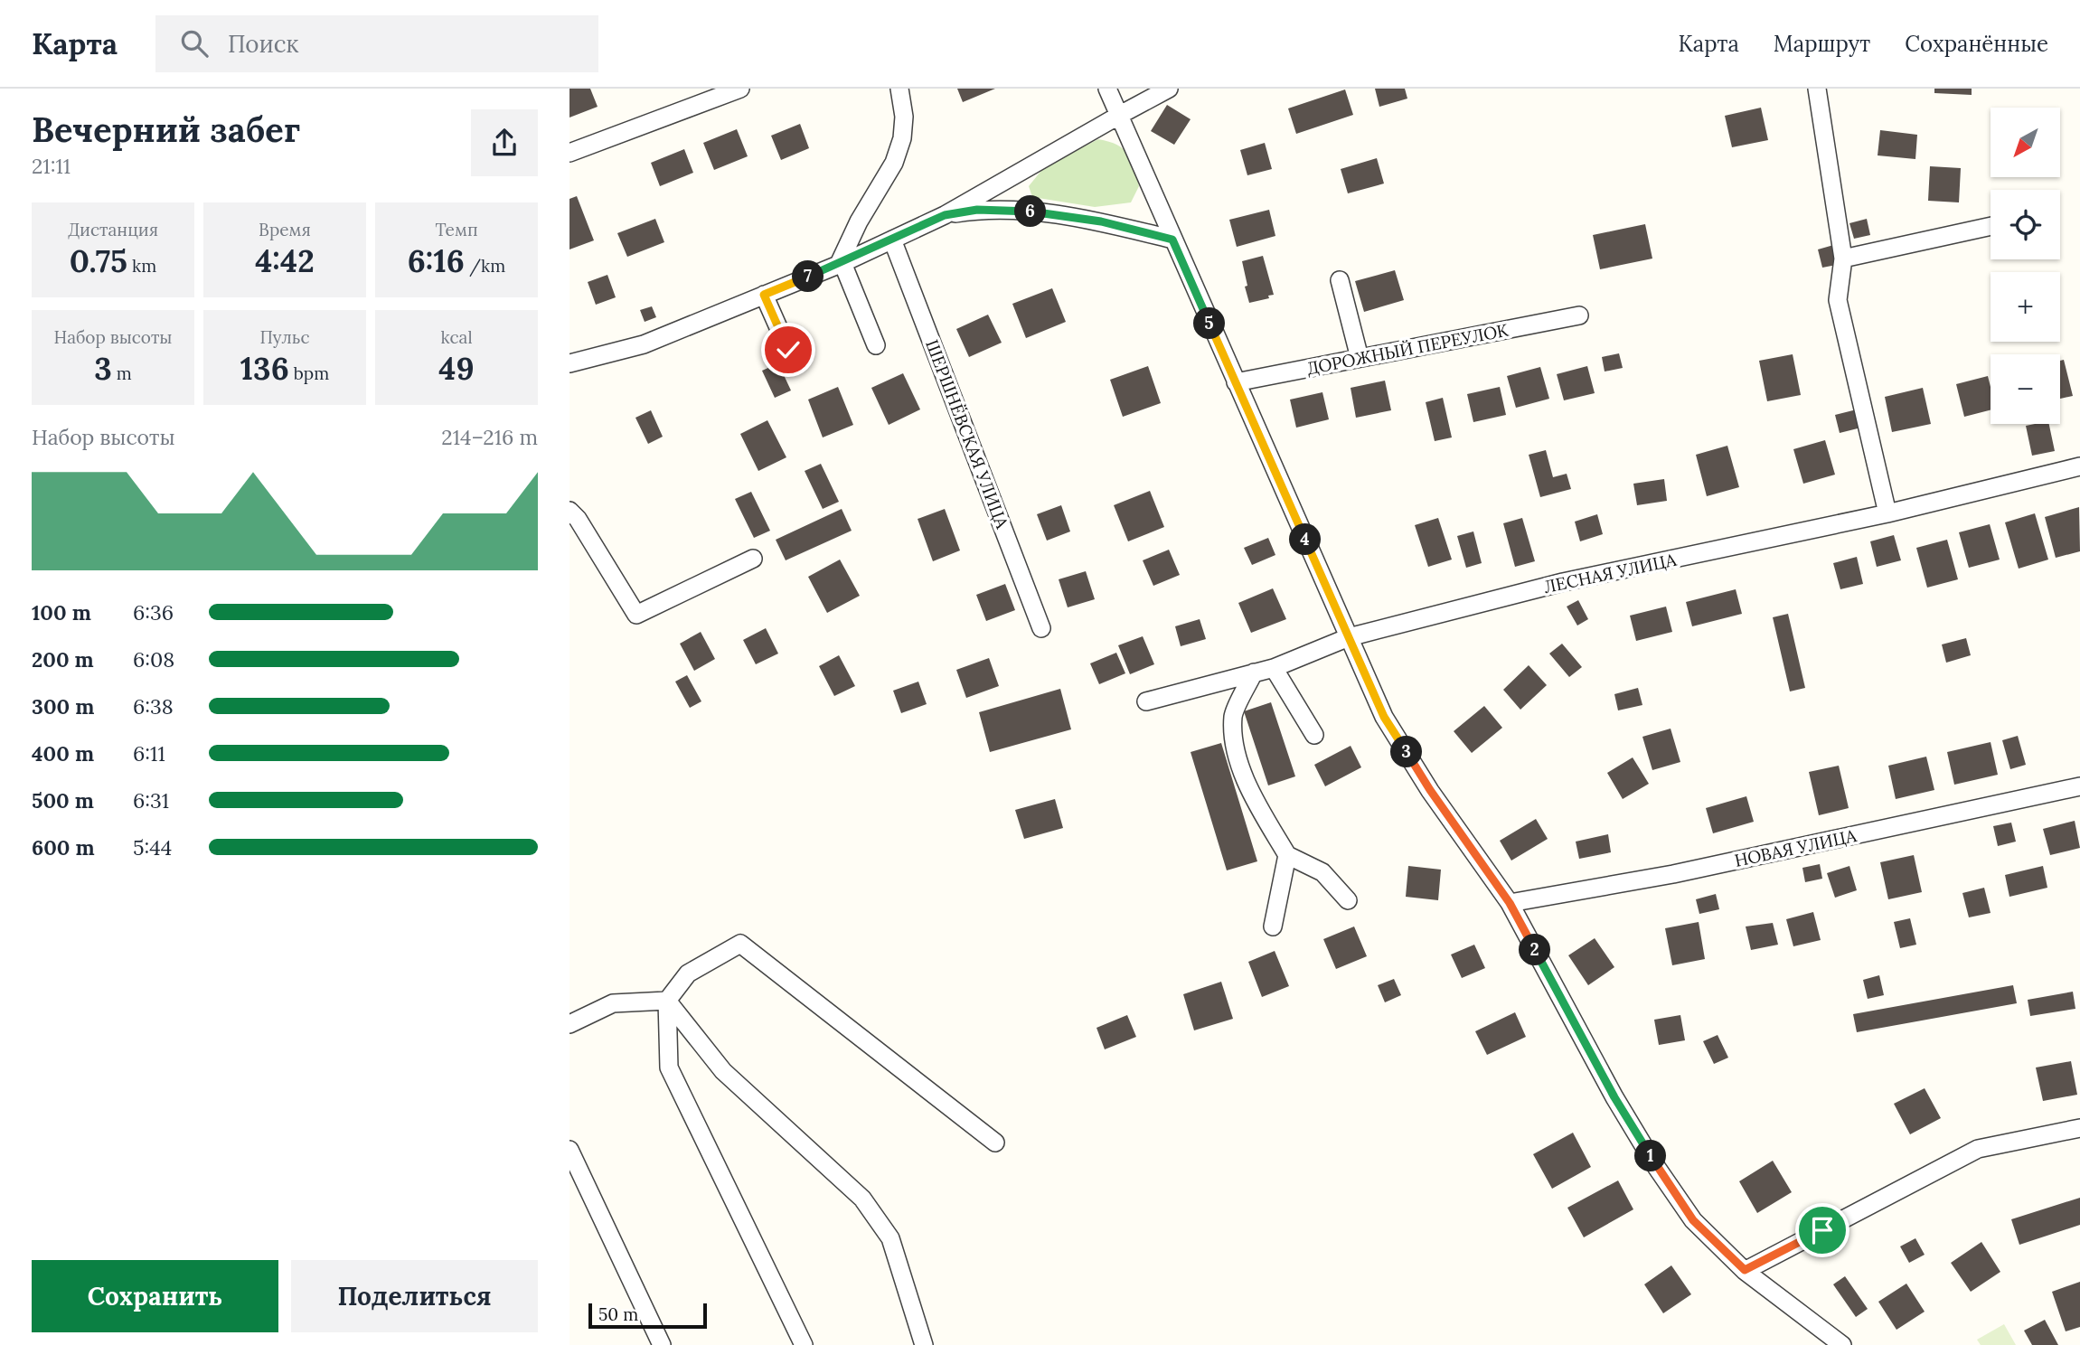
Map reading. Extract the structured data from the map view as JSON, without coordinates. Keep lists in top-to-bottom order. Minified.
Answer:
{"streets":{"street":["ДОРОЖНЫЙ ПЕРЕУЛОК","ШЕРШНЁВСКАЯ УЛИЦА","ЛЕСНАЯ УЛИЦА","НОВАЯ УЛИЦА"]},"scale_bar":"50 m","north":"bottom left","page":{"header":"Карта","search":"Поиск","nav":["Карта","Маршрут","Сохранённые"],"heading":["Вечерний забег","21:11"],"map_buttons":["+","−"],"pins":["6","7","5","4","3","2","1"],"stats":[["Дистанция","0.75 km"],["Время","4:42"],["Темп","6:16 /km"],["Набор высоты","3 m"],["Пульс","136 bpm"],["kcal","49"]],"chart":["Набор высоты","214–216 m"],"list":[{"name":"100 m","note":"6:36"},{"name":"200 m","note":"6:08"},{"name":"300 m","note":"6:38"},{"name":"400 m","note":"6:11"},{"name":"500 m","note":"6:31"},{"name":"600 m","note":"5:44"}],"buttons":["Сохранить","Поделиться"],"scale":"50 m"}}
